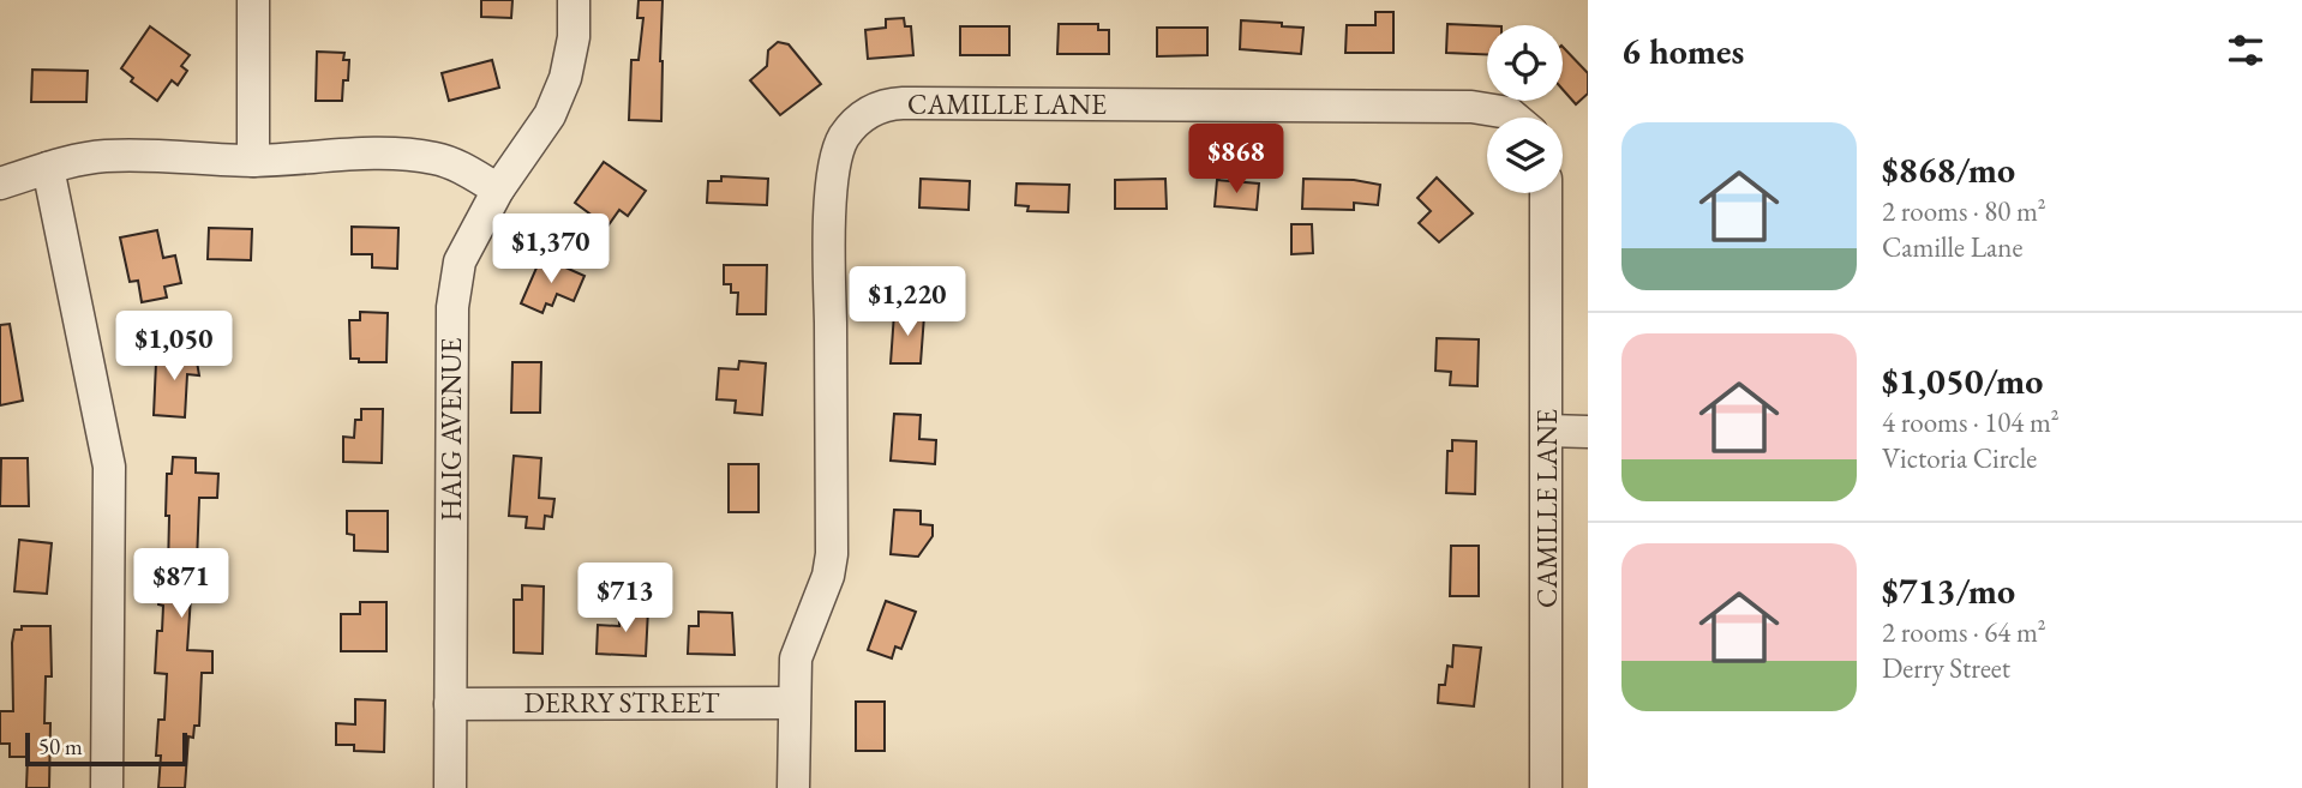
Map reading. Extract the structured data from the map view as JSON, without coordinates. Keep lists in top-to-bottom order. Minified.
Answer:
{"streets":{"street":["CAMILLE LANE","HAIG AVENUE","DERRY STREET"]},"crossings":[["CAMILLE LANE","DERRY STREET"],["HAIG AVENUE","DERRY STREET"]],"scale_bar":"50 m","page":{"heading":"6 homes","list":[{"name":"$868/mo","note":"2 rooms · 80 m² · Camille Lane"},{"name":"$1,050/mo","note":"4 rooms · 104 m² · Victoria Circle"},{"name":"$713/mo","note":"2 rooms · 64 m² · Derry Street"}],"price":["$868","$1,370","$1,220","$1,050","$871","$713"],"scale":"50 m"}}
